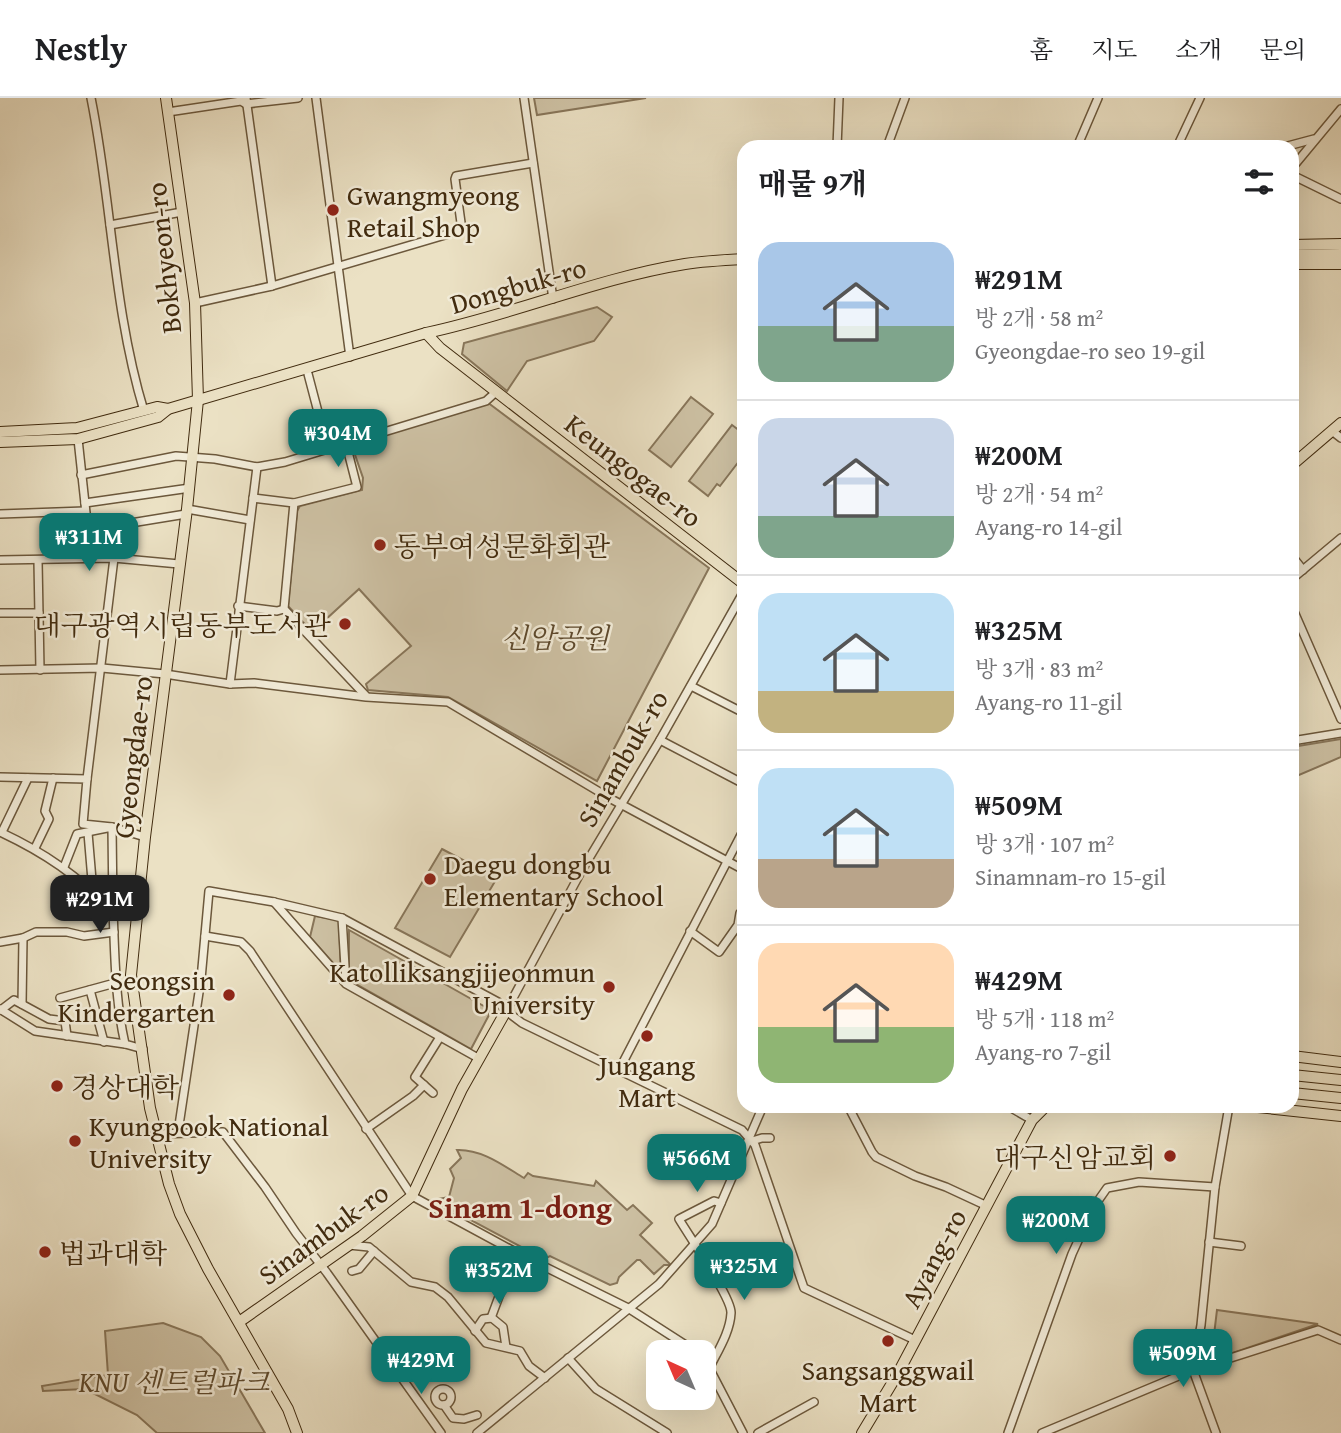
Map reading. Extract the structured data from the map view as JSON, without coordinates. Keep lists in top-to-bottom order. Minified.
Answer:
{"streets":{"main road":["Bokhyeon-ro","Dongbuk-ro","Keungogae-ro","Gyeongdae-ro","Sinambuk-ro","Ayang-ro"]},"crossings":[["Bokhyeon-ro","Dongbuk-ro"],["Bokhyeon-ro","Gyeongdae-ro"],["Dongbuk-ro","Keungogae-ro"],["Dongbuk-ro","Gyeongdae-ro"],["Gyeongdae-ro","Sinambuk-ro"]],"districts":["Sinam 1-dong"],"parks":["신암공원","KNU 센트럴파크"],"places":["Gwangmyeong Retail Shop","동부여성문화회관","대구광역시립동부도서관","Daegu dongbu Elementary School","Katolliksangjijeonmun University","Seongsin Kindergarten","Jungang Mart","경상대학","Kyungpook National University","대구신암교회","법과대학","Sangsanggwail Mart"],"north":"top left","page":{"header":"Nestly","nav":["홈","지도","소개","문의"],"heading":"매물 9개","list":[{"name":"₩291M","note":"방 2개 · 58 m² · Gyeongdae-ro seo 19-gil"},{"name":"₩200M","note":"방 2개 · 54 m² · Ayang-ro 14-gil"},{"name":"₩325M","note":"방 3개 · 83 m² · Ayang-ro 11-gil"},{"name":"₩509M","note":"방 3개 · 107 m² · Sinamnam-ro 15-gil"},{"name":"₩429M","note":"방 5개 · 118 m² · Ayang-ro 7-gil"}],"price":["₩304M","₩311M","₩291M","₩566M","₩200M","₩325M","₩352M","₩509M","₩429M"]}}
